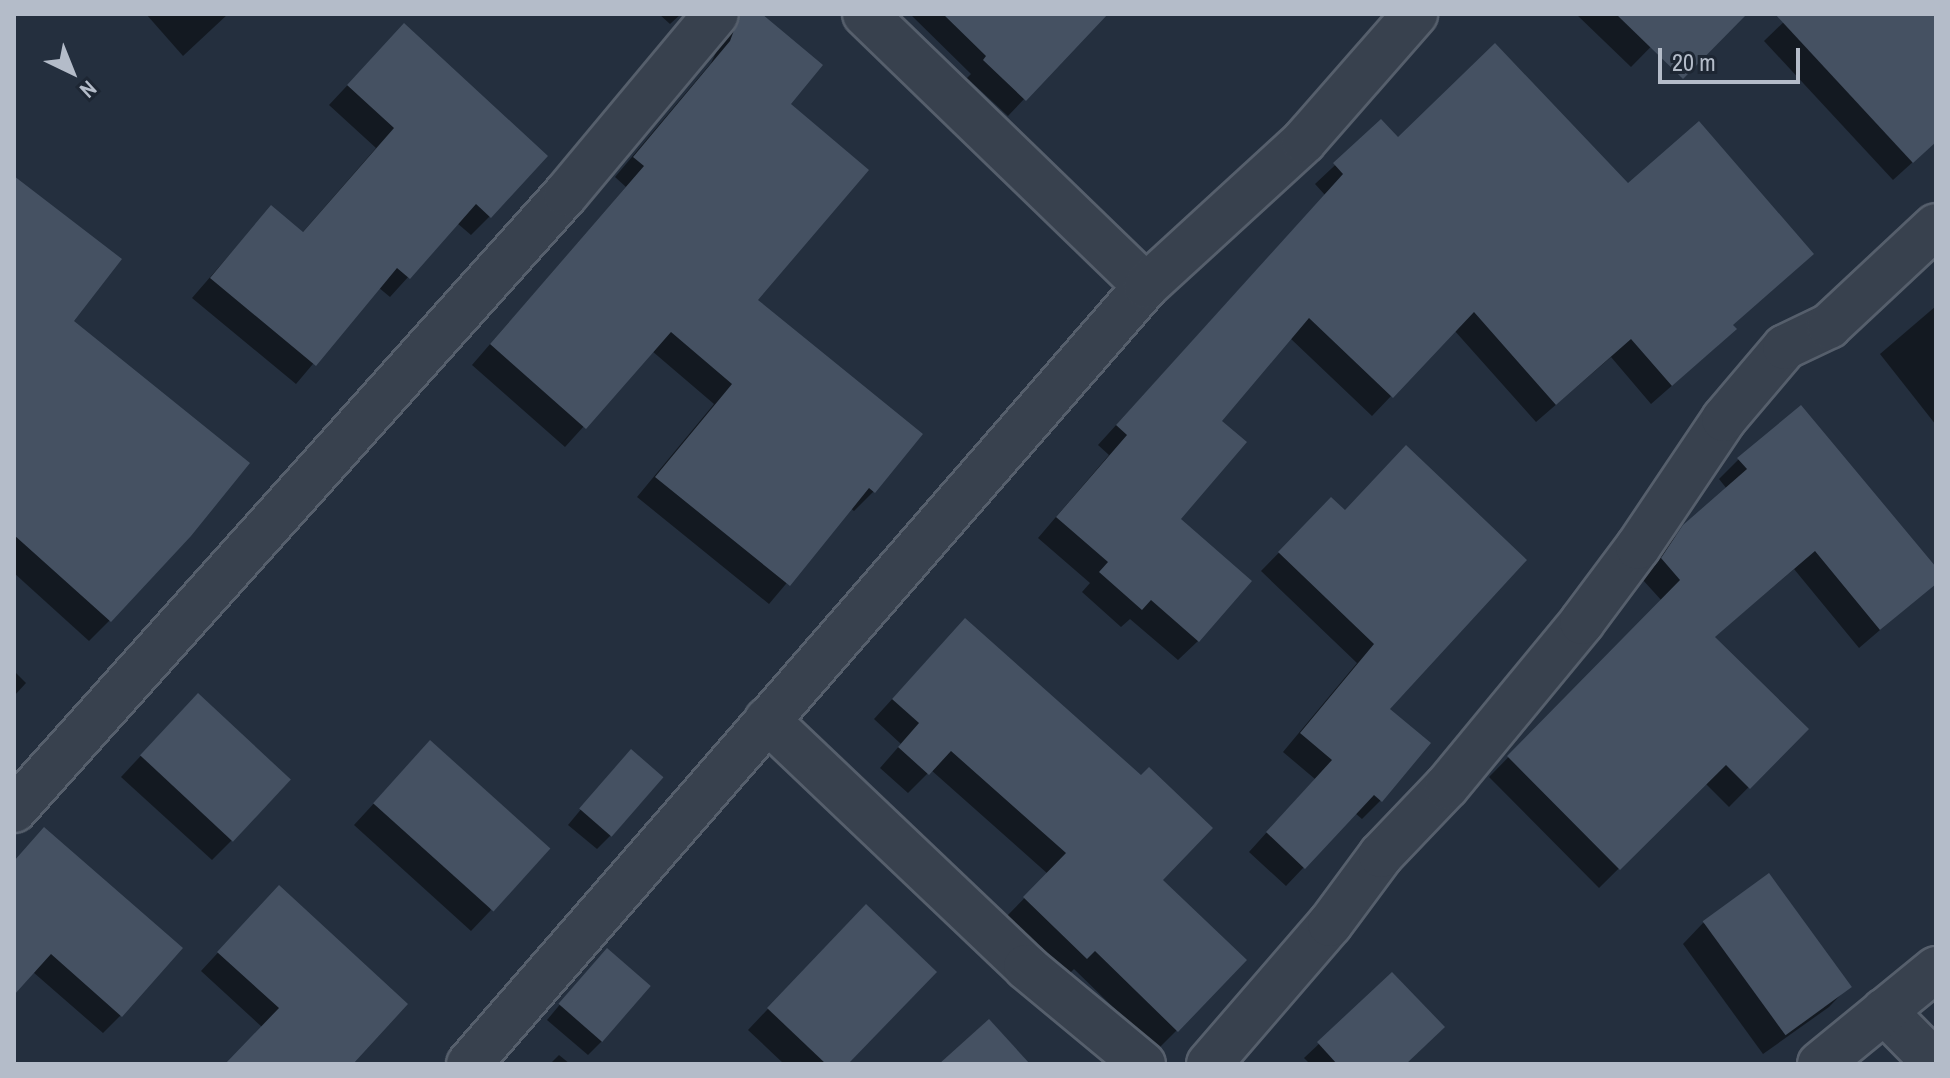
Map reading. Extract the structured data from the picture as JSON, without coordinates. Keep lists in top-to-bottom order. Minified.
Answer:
{"scale_bar":"20 m","north":"bottom right"}
